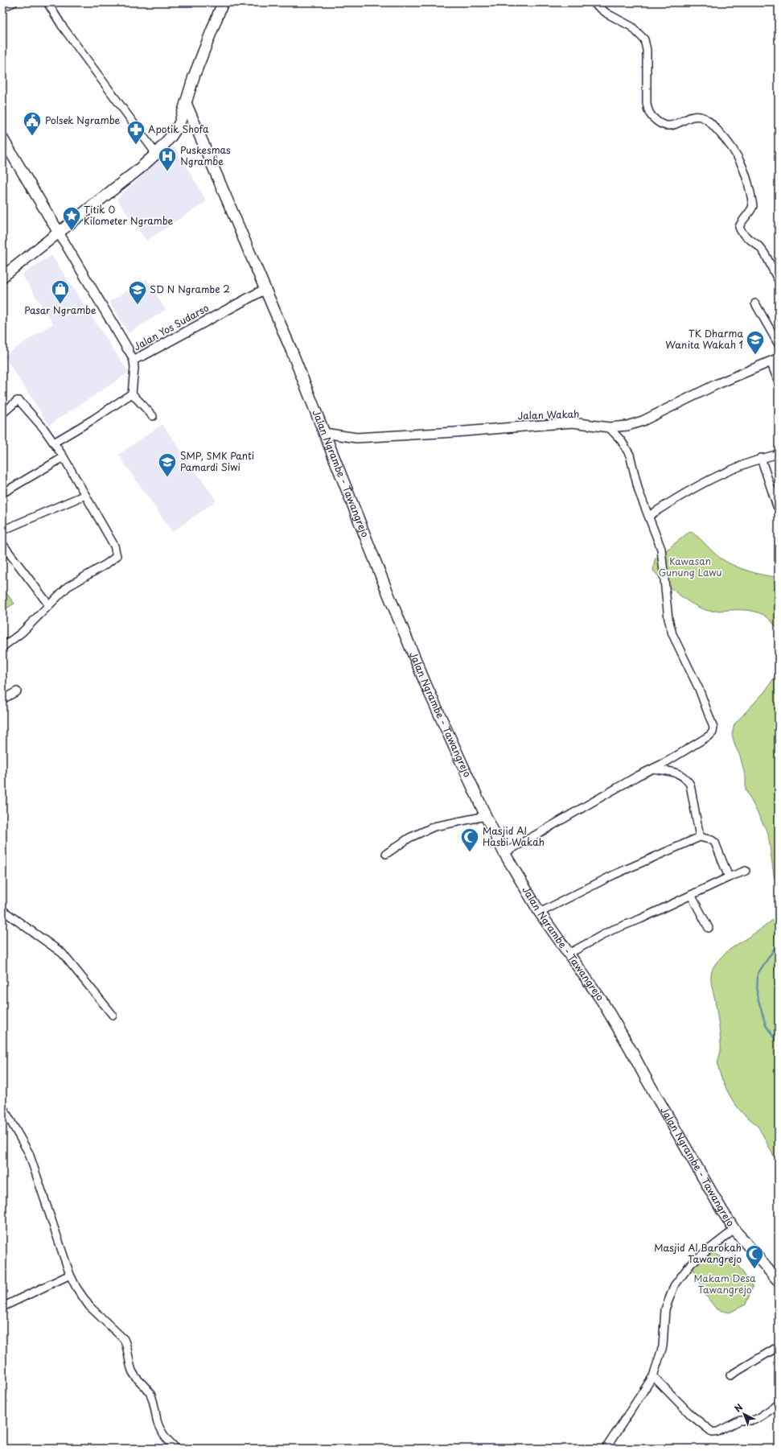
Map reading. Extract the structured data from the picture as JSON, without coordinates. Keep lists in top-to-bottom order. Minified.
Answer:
{"streets":{"main road":["Jalan Ngrambe - Tawangrejo"],"street":["Jalan Yos Sudarso","Jalan Wakah"]},"crossings":[["Jalan Yos Sudarso","Jalan Ngrambe - Tawangrejo"],["Jalan Wakah","Jalan Ngrambe - Tawangrejo"]],"parks":["Kawasan Gunung Lawu","Makam Desa Tawangrejo"],"places":{"public building":["Polsek Ngrambe"],"pharmacy":["Apotik Shofa"],"hospital":["Puskesmas Ngrambe"],"place":["Titik 0 Kilometer Ngrambe"],"shop":["Pasar Ngrambe"],"school or university":["SD N Ngrambe 2","TK Dharma Wanita Wakah 1","SMP, SMK Panti Pamardi Siwi"],"mosque":["Masjid Al Hasbi Wakah","Masjid Al Barokah Tawangrejo"]},"north":"top left"}
